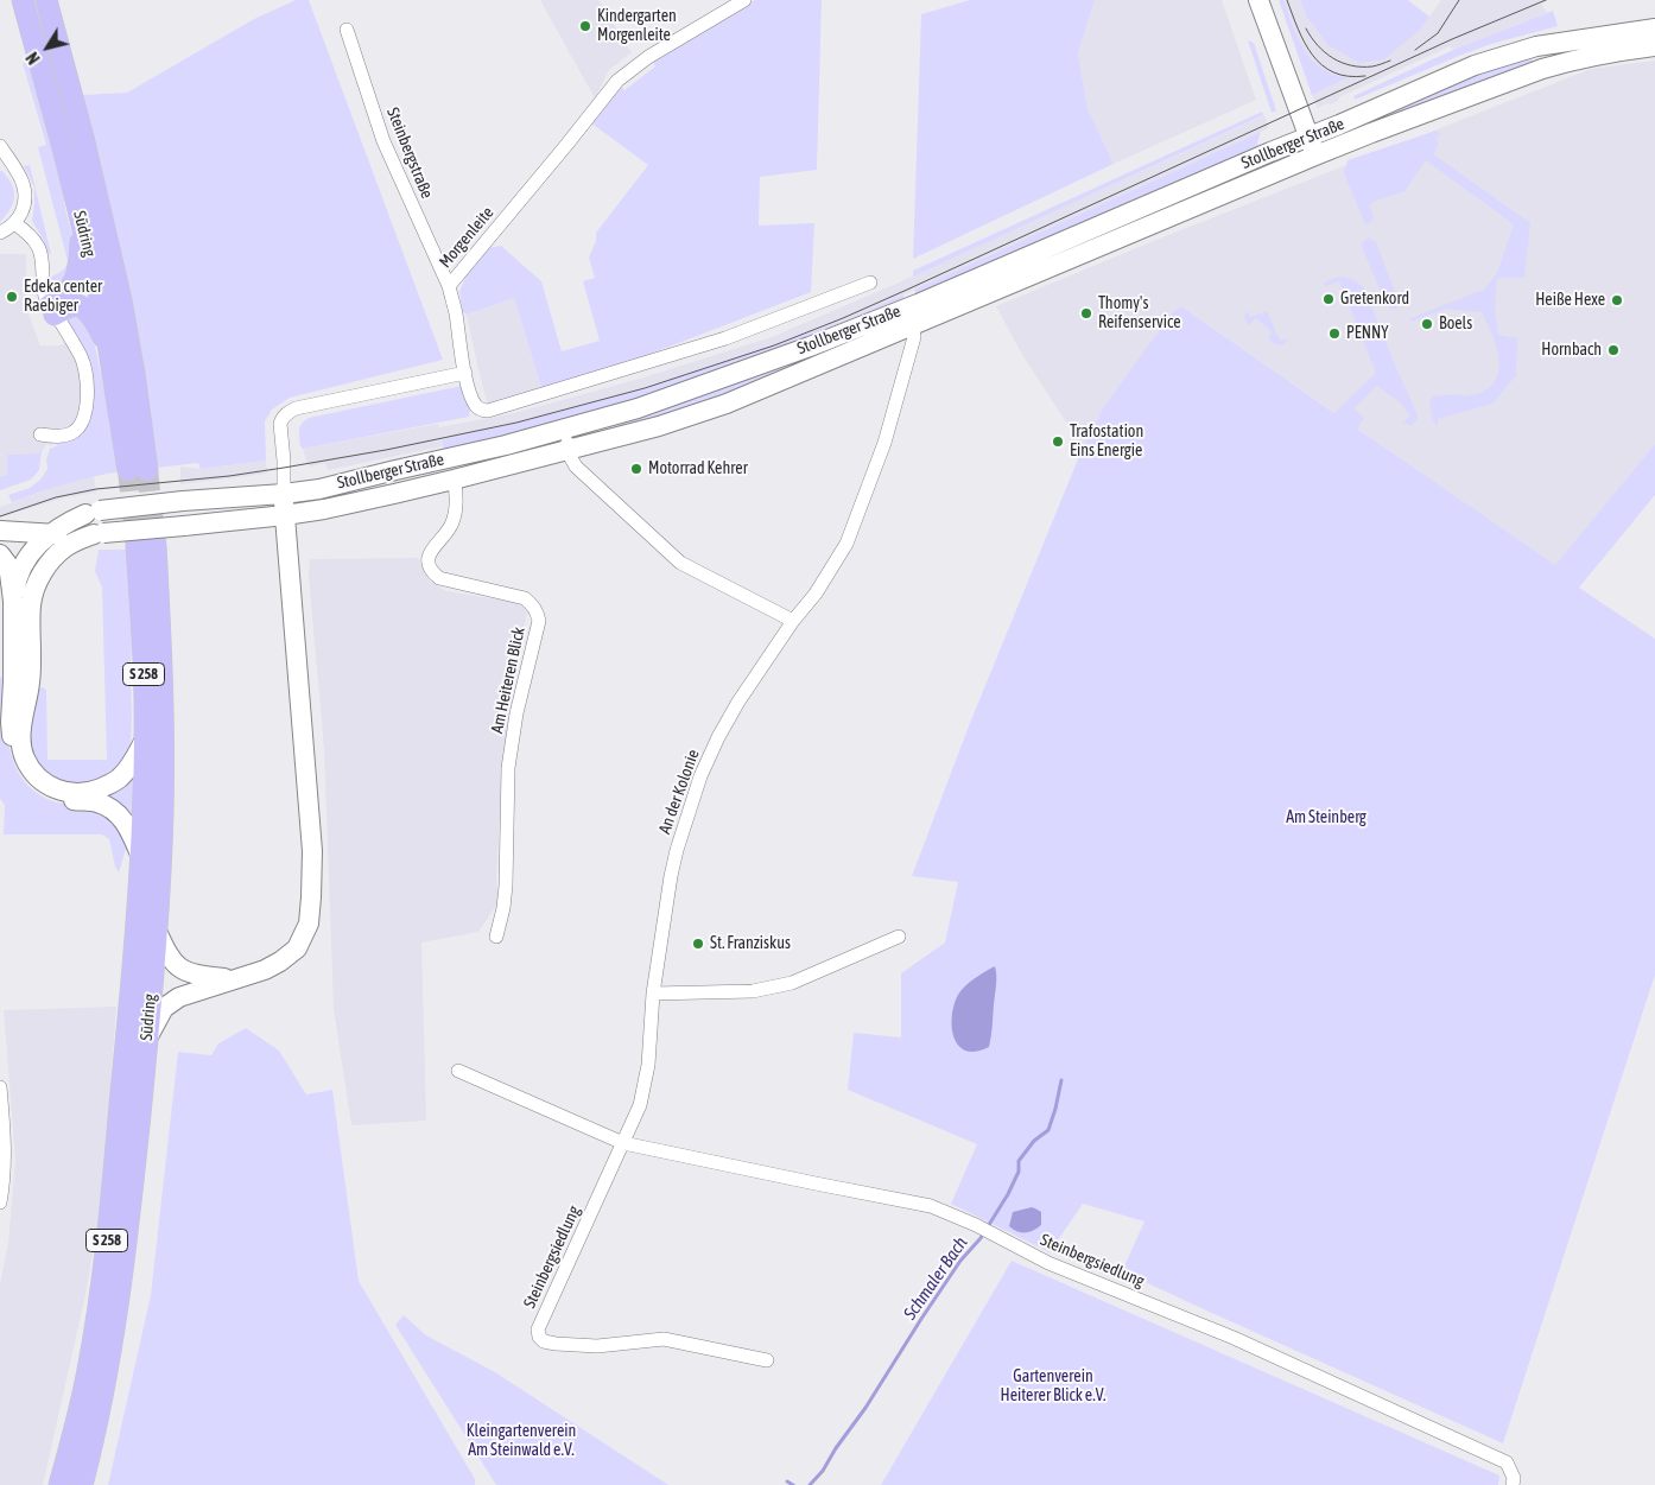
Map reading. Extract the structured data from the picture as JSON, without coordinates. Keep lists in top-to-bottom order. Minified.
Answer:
{"streets":{"main road":["Stollberger Straße","Südring","S 258"],"street":["Steinbergstraße","Morgenleite","Am Heiteren Blick","An der Kolonie","Steinbergsiedlung"]},"crossings":[["Stollberger Straße","S 258"],["Stollberger Straße","Am Heiteren Blick"],["Stollberger Straße","An der Kolonie"],["Steinbergstraße","Morgenleite"],["Südring","S 258"],["An der Kolonie","Steinbergsiedlung"]],"water":["Schmaler Bach"],"parks":["Am Steinberg","Gartenverein Heiterer Blick e.V.","Kleingartenverein Am Steinwald e.V."],"places":["Kindergarten Morgenleite","Edeka center Raebiger","Gretenkord","Heiße Hexe","Thomy's Reifenservice","Boels","PENNY","Hornbach","Trafostation Eins Energie","Motorrad Kehrer","St. Franziskus"],"north":"bottom left"}
